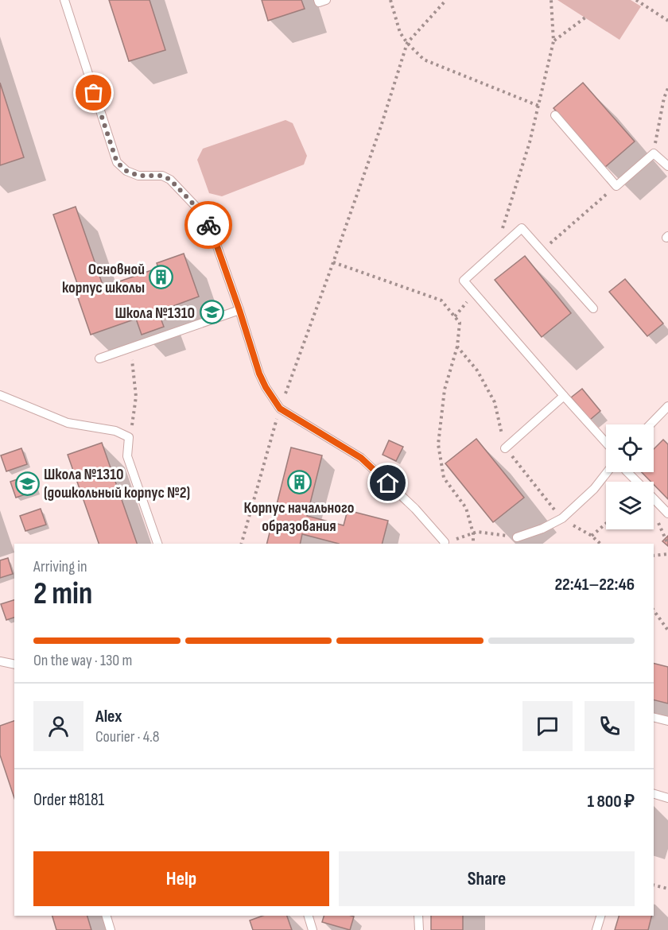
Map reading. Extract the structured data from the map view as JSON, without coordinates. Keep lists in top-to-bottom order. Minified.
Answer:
{"places":{"building":["Основной корпус школы","Корпус начального образования"],"school or university":["Школа №1310","Школа №1310 (дошкольный корпус №2)"]},"page":{"heading":["2 min","Arriving in","22:41–22:46"],"panel":["Alex","Courier · 4.8","Order #8181","1 800 ₽"],"bar":"On the way · 130 m","buttons":["Help","Share"]}}
